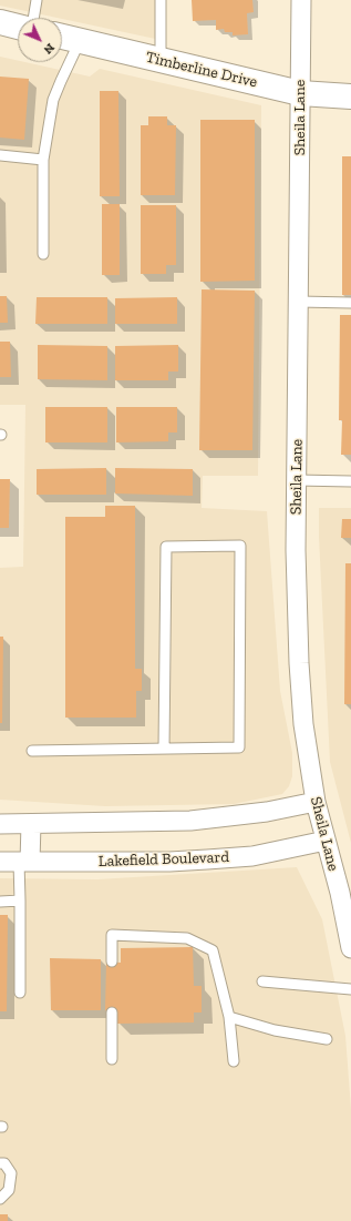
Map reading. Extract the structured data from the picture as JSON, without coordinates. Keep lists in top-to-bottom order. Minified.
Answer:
{"streets":{"street":["Timberline Drive","Sheila Lane","Lakefield Boulevard"]},"crossings":[["Timberline Drive","Sheila Lane"],["Sheila Lane","Lakefield Boulevard"]],"north":"bottom right"}
